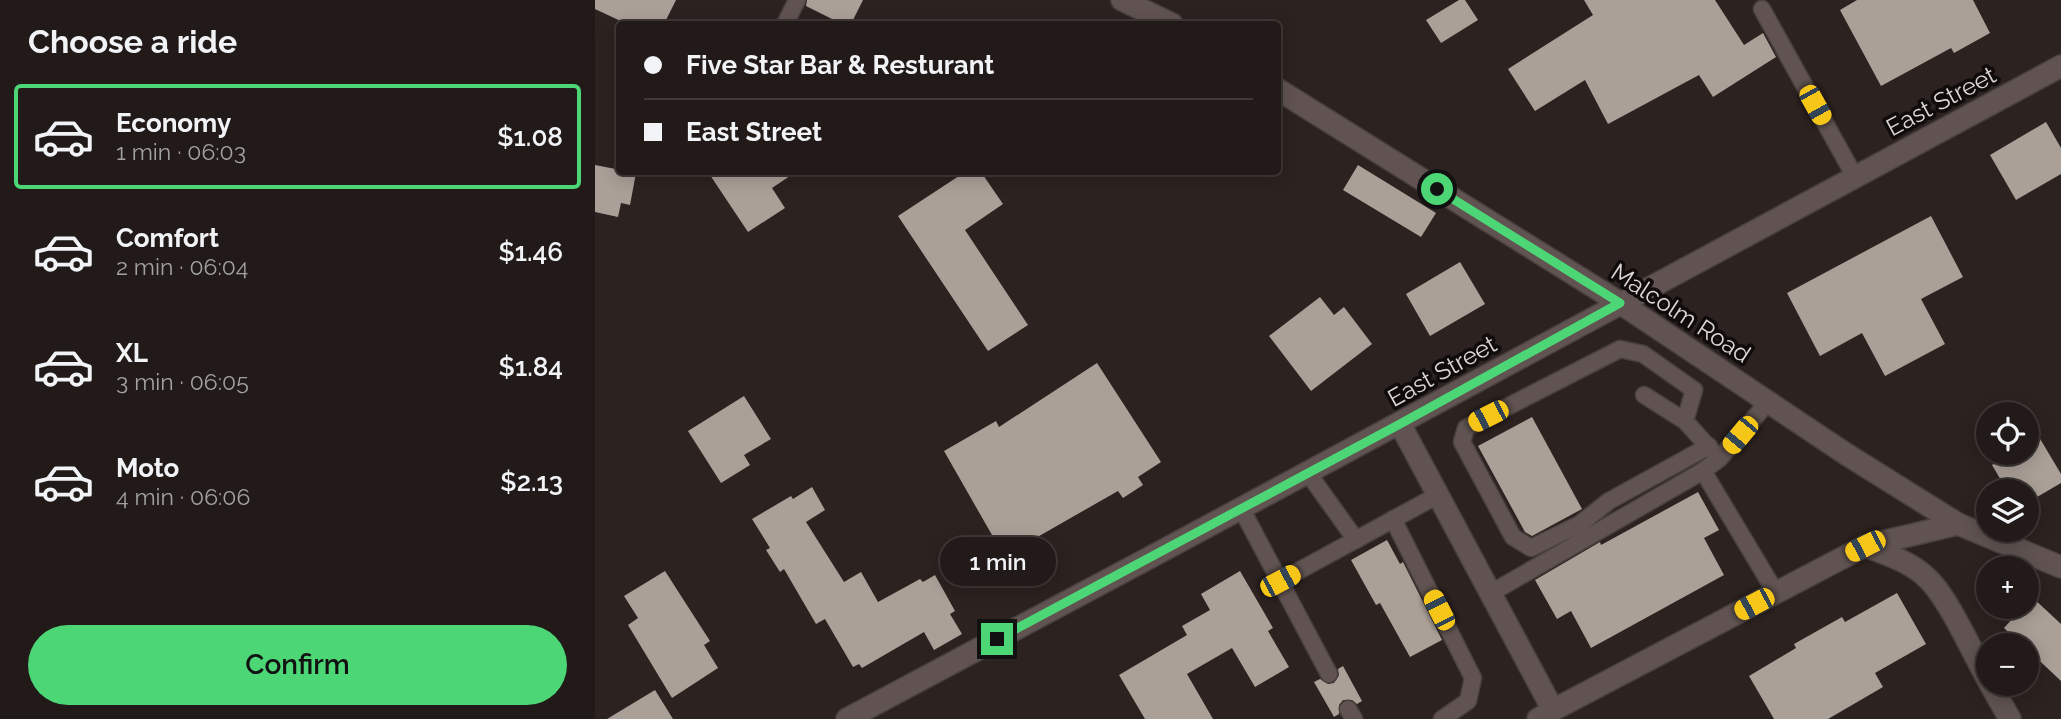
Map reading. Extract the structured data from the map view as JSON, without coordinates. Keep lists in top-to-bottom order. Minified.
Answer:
{"streets":{"street":["East Street","Malcolm Road"]},"crossings":[["East Street","Malcolm Road"]],"page":{"heading":"Choose a ride","banner":["Five Star Bar & Resturant","East Street"],"list":[{"name":"Economy","note":"1 min · 06:03","value":"$1.08"},{"name":"Comfort","note":"2 min · 06:04","value":"$1.46"},{"name":"XL","note":"3 min · 06:05","value":"$1.84"},{"name":"Moto","note":"4 min · 06:06","value":"$2.13"}],"map_buttons":["+","−"],"bubble":"1 min","buttons":"Confirm"}}
